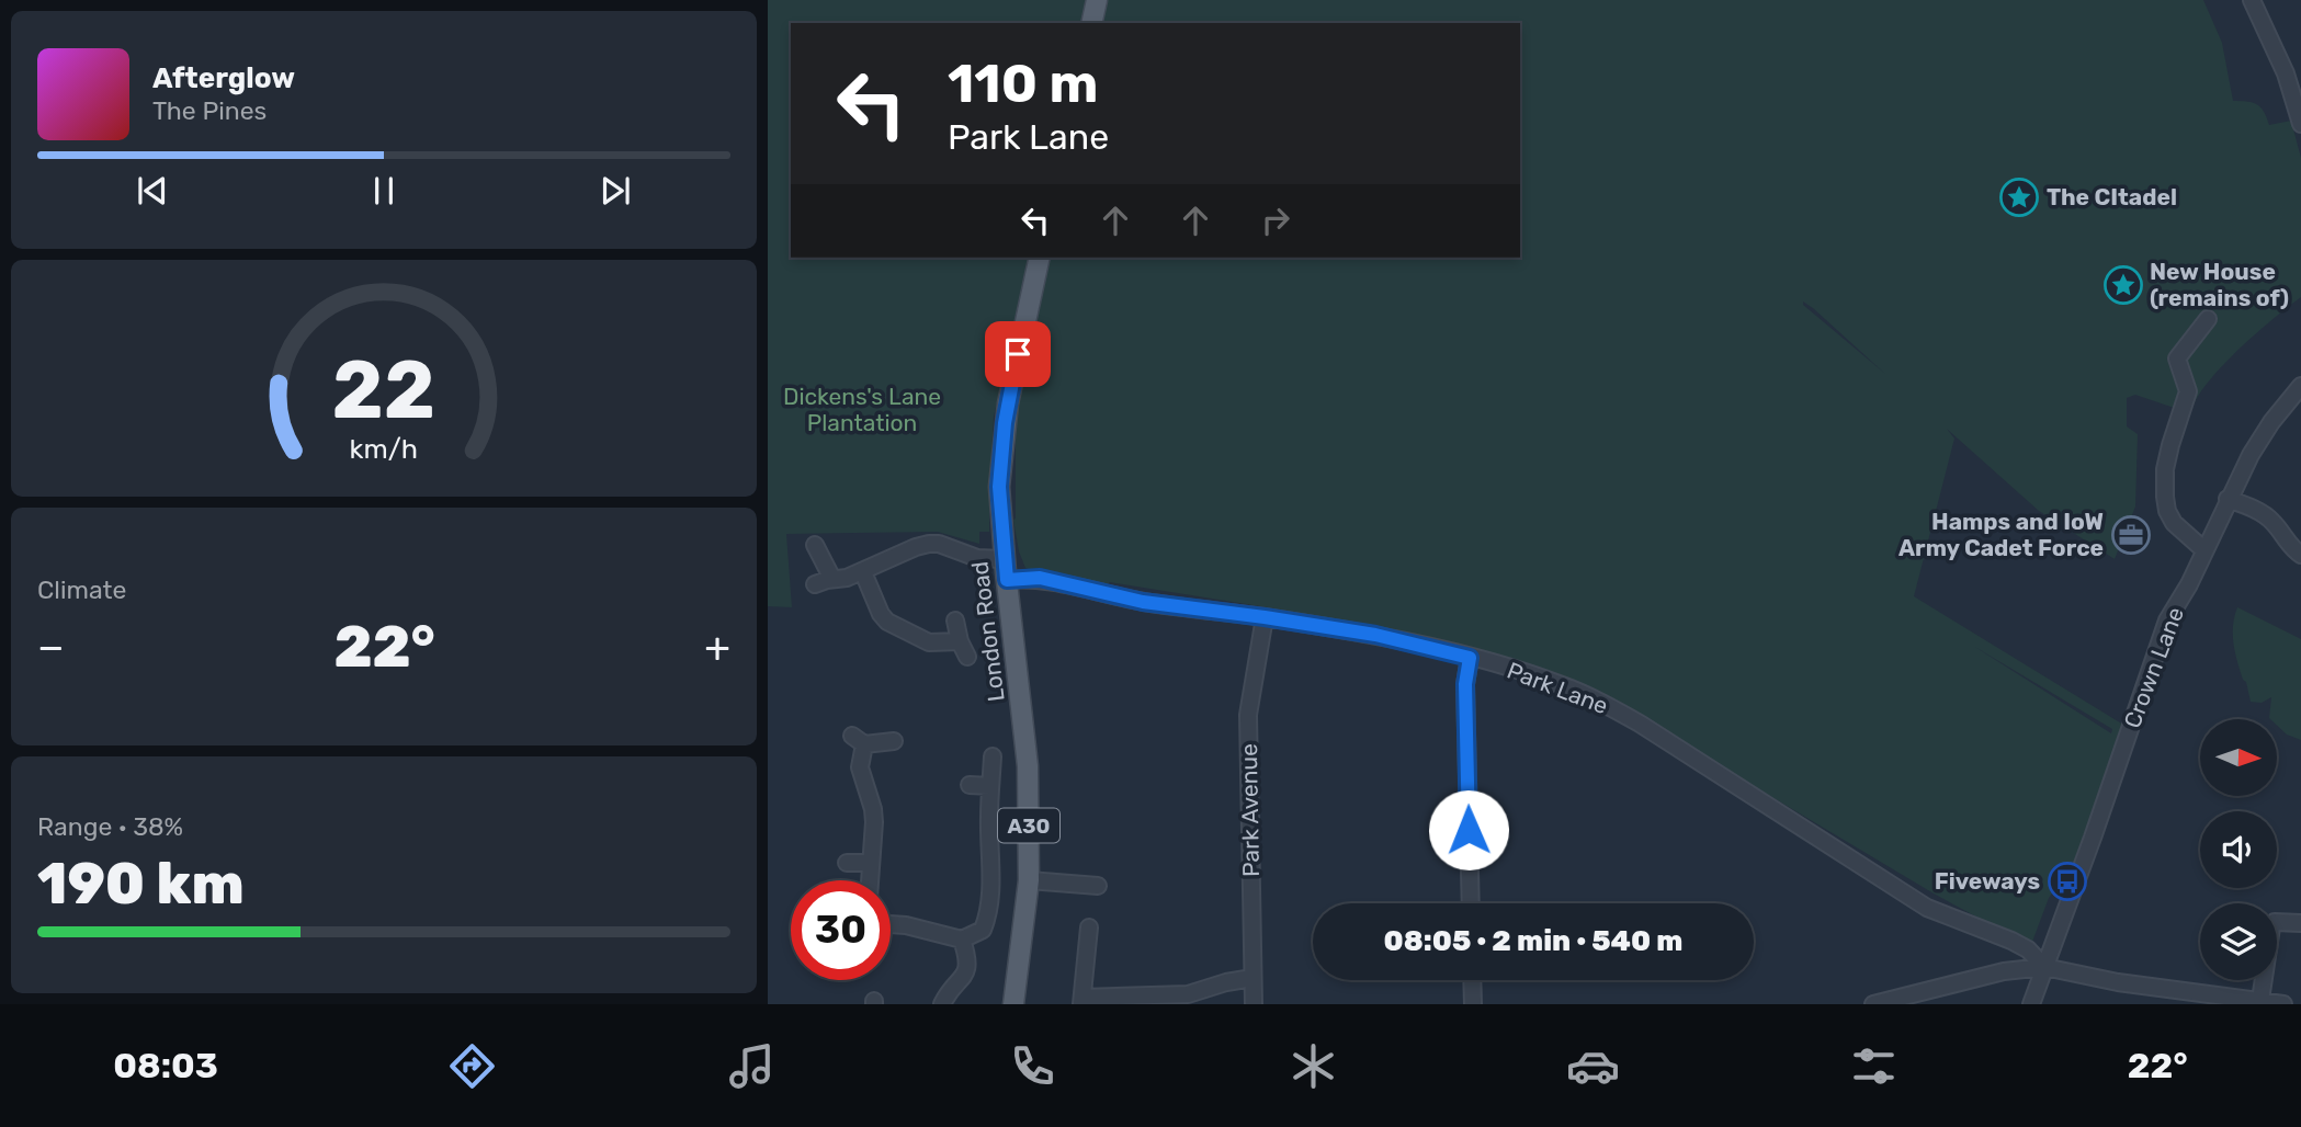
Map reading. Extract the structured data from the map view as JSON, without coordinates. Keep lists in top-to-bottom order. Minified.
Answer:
{"streets":{"main road":["London Road","A30"],"street":["Crown Lane","Park Lane","Park Avenue"]},"crossings":[["London Road","Park Lane"],["Crown Lane","Park Lane"],["Park Lane","Park Avenue"]],"parks":["Dickens's Lane Plantation"],"places":{"place":["The CItadel","New House (remains of)"],"office":["Hamps and IoW Army Cadet Force"],"bus stop":["Fiveways"]},"north":"right","page":{"turn":["110 m","Park Lane"],"song":["Afterglow","The Pines"],"tile":["Climate",["Range · 38%","190 km"]],"heat":["−","22°","+"],"limit":"30","trip":"08:05 · 2 min · 540 m","tabs":["08:03","22°"],"gauge":["22","km/h"]}}
